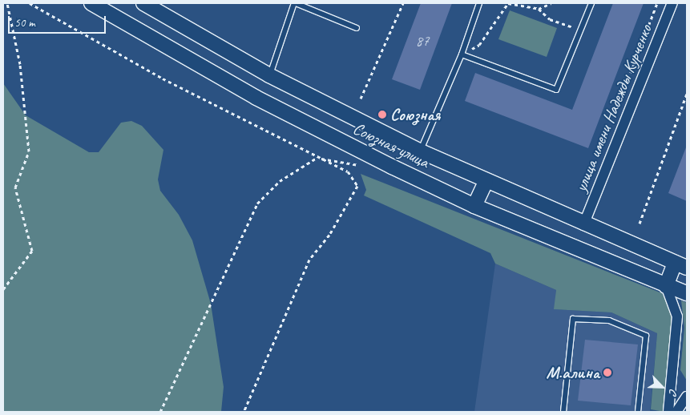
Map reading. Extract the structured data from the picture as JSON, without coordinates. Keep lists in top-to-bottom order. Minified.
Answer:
{"streets":{"main road":["Союзная улица"],"street":["улица имени Надежды Курченко"]},"crossings":[["улица имени Надежды Курченко","Союзная улица"]],"places":["Союзная","М.алина"],"house_numbers":["87"],"scale_bar":"50 m","north":"bottom right"}
